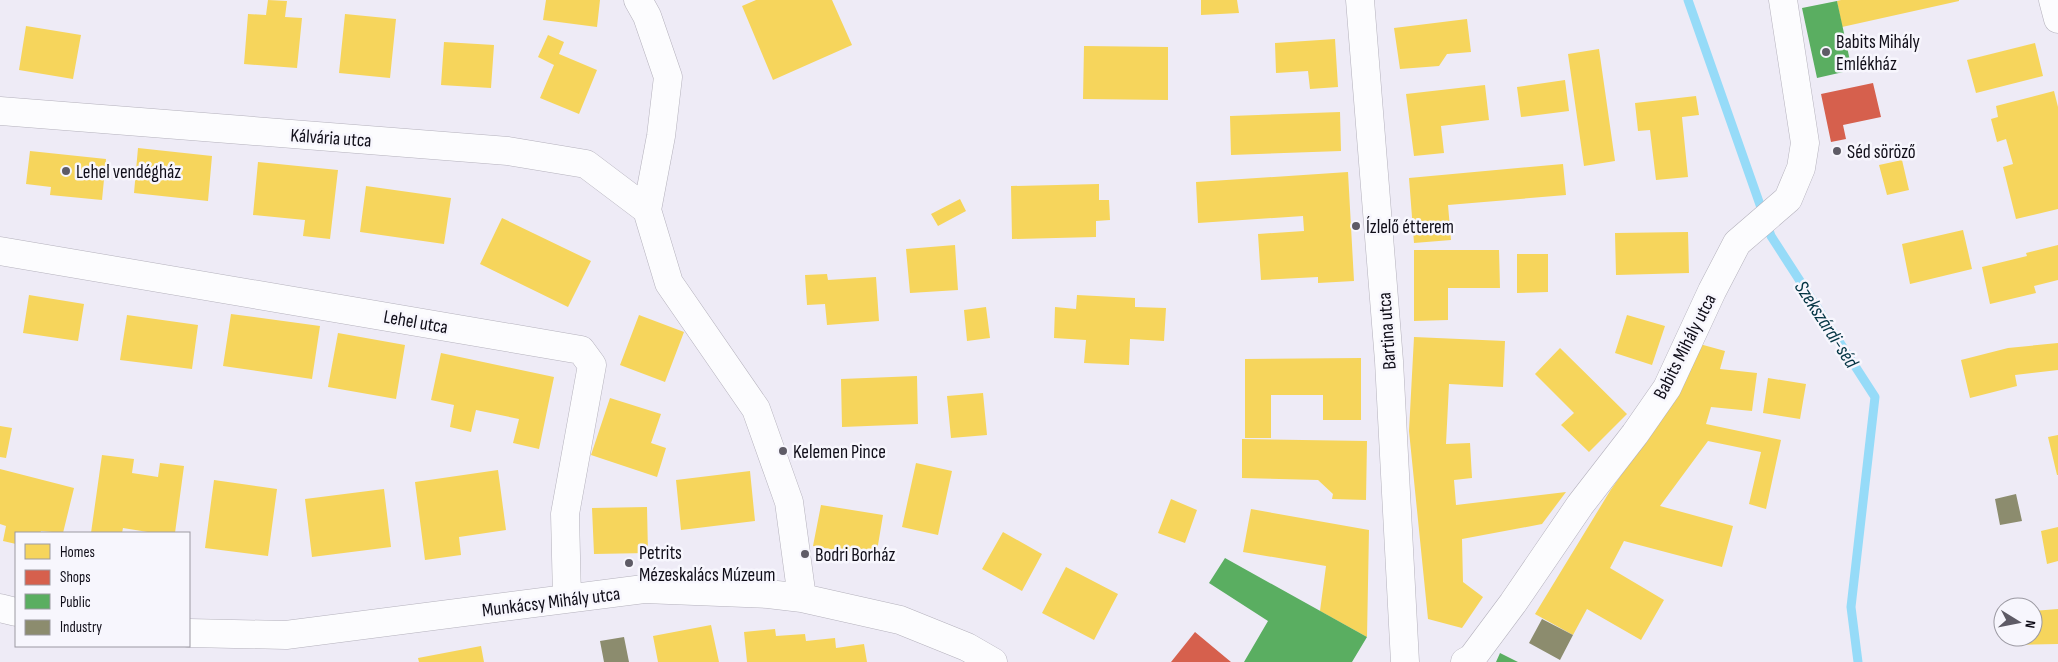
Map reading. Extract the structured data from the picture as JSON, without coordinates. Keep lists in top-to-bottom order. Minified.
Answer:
{"streets":{"street":["Kálvária utca","Lehel utca","Bartina utca","Babits Mihály utca","Munkácsy Mihály utca"]},"crossings":[["Lehel utca","Munkácsy Mihály utca"]],"water":["Szekszárdi-séd"],"places":["Babits Mihály Emlékház","Séd söröző","Lehel vendégház","Ízlelő étterem","Kelemen Pince","Bodri Borház","Petrits Mézeskalács Múzeum"],"legend":["Homes","Shops","Public","Industry"],"north":"right"}
